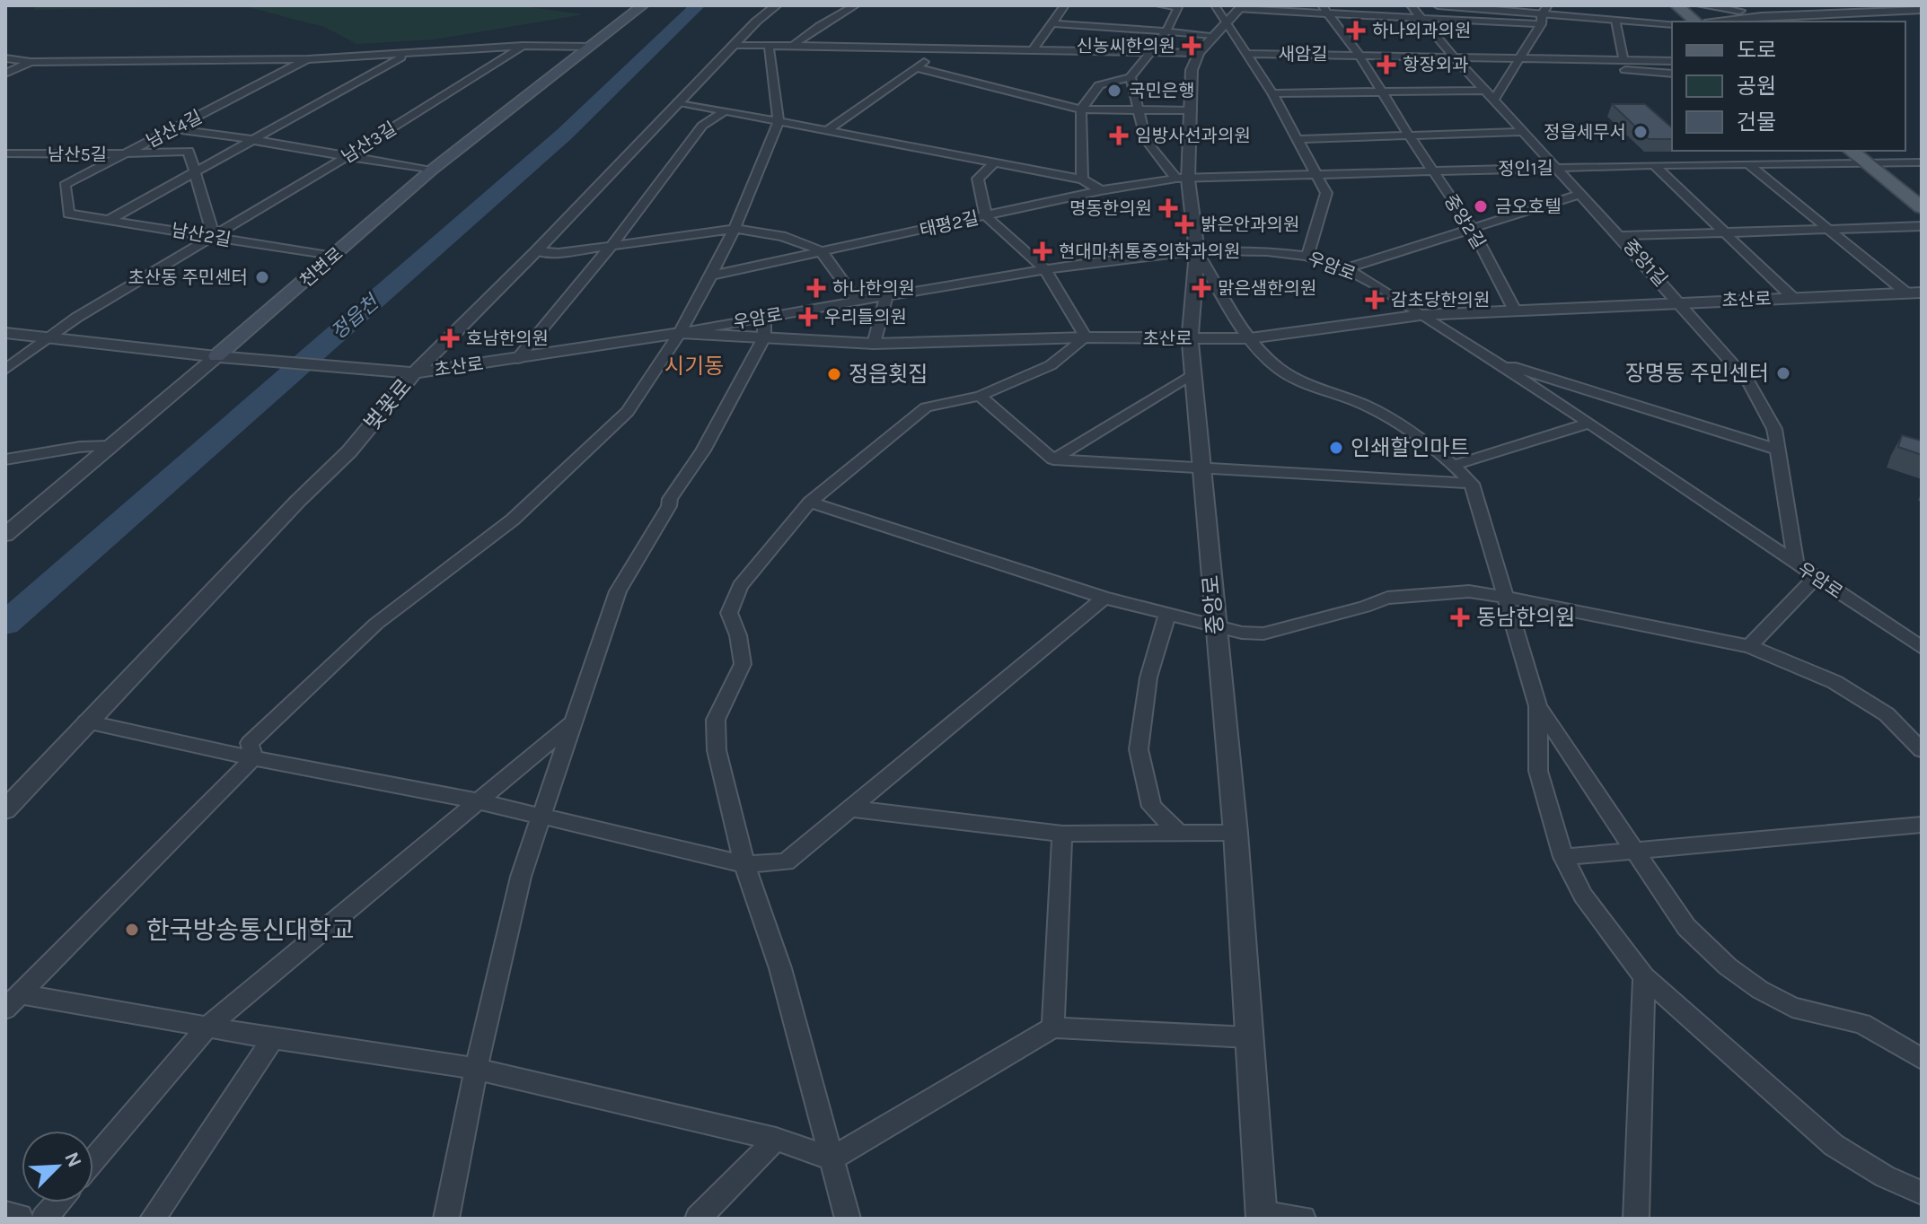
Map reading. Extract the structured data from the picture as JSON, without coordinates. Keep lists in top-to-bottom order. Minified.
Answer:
{"streets":{"main road":["천변로"],"street":["새암길","남산4길","남산3길","남산5길","정인1길","중앙2길","태평2길","남산2길","중앙1길","우암로","초산로","벚꽃로","중앙로"]},"crossings":[["새암길","정인1길"],["새암길","중앙2길"],["새암길","우암로"],["새암길","중앙로"],["남산4길","남산5길"],["남산4길","남산2길"],["남산3길","남산5길"],["남산3길","남산2길"],["남산5길","남산2길"],["정인1길","중앙2길"],["정인1길","태평2길"],["정인1길","중앙1길"],["정인1길","중앙로"],["중앙2길","초산로"],["태평2길","중앙로"],["남산2길","천변로"],["중앙1길","우암로"],["중앙1길","초산로"],["우암로","초산로"],["우암로","중앙로"],["천변로","초산로"],["초산로","벚꽃로"],["초산로","중앙로"]],"districts":["시기동"],"water":["정읍천"],"places":{"health":["하나외과의원","신농씨한의원","항장외과","임방사선과의원","명동한의원","밝은안과의원","현대마취통증의학과의원","하나한의원","맑은샘한의원","감초당한의원","우리들의원","호남한의원","동남한의원"],"other":["국민은행","정읍세무서","금오호텔","초산동 주민센터","장명동 주민센터","정읍횟집","인쇄할인마트","한국방송통신대학교"]},"legend":["도로","공원","건물"],"north":"top right"}
